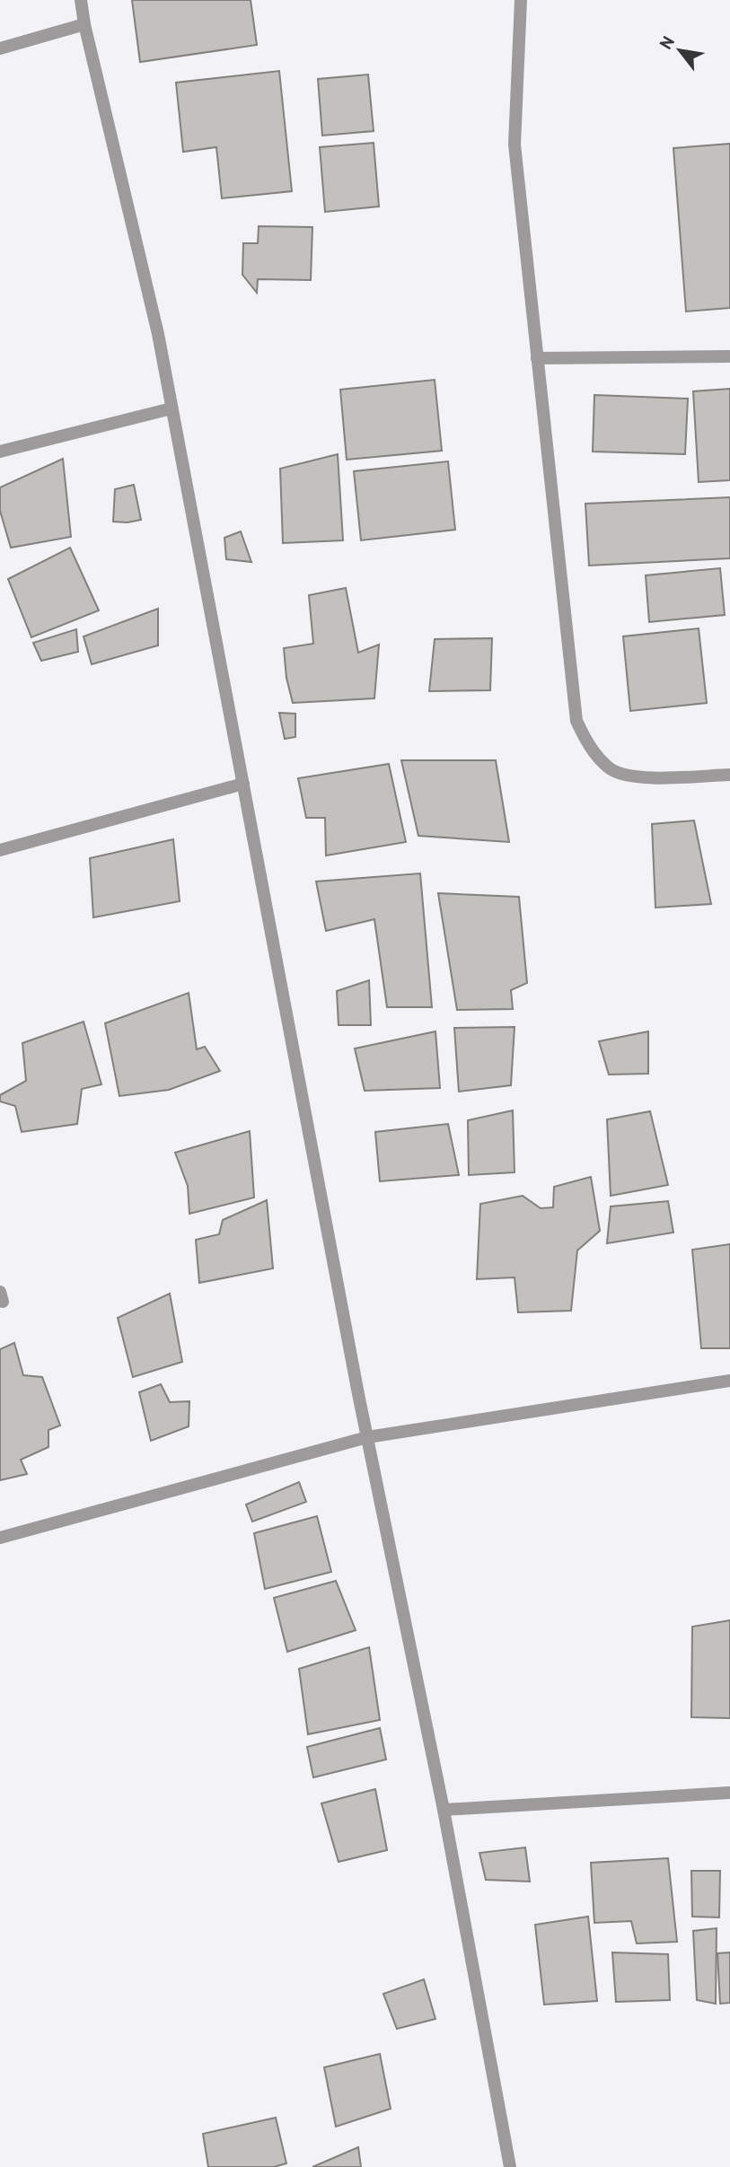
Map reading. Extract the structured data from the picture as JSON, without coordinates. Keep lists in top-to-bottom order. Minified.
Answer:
{"north":"top left"}
